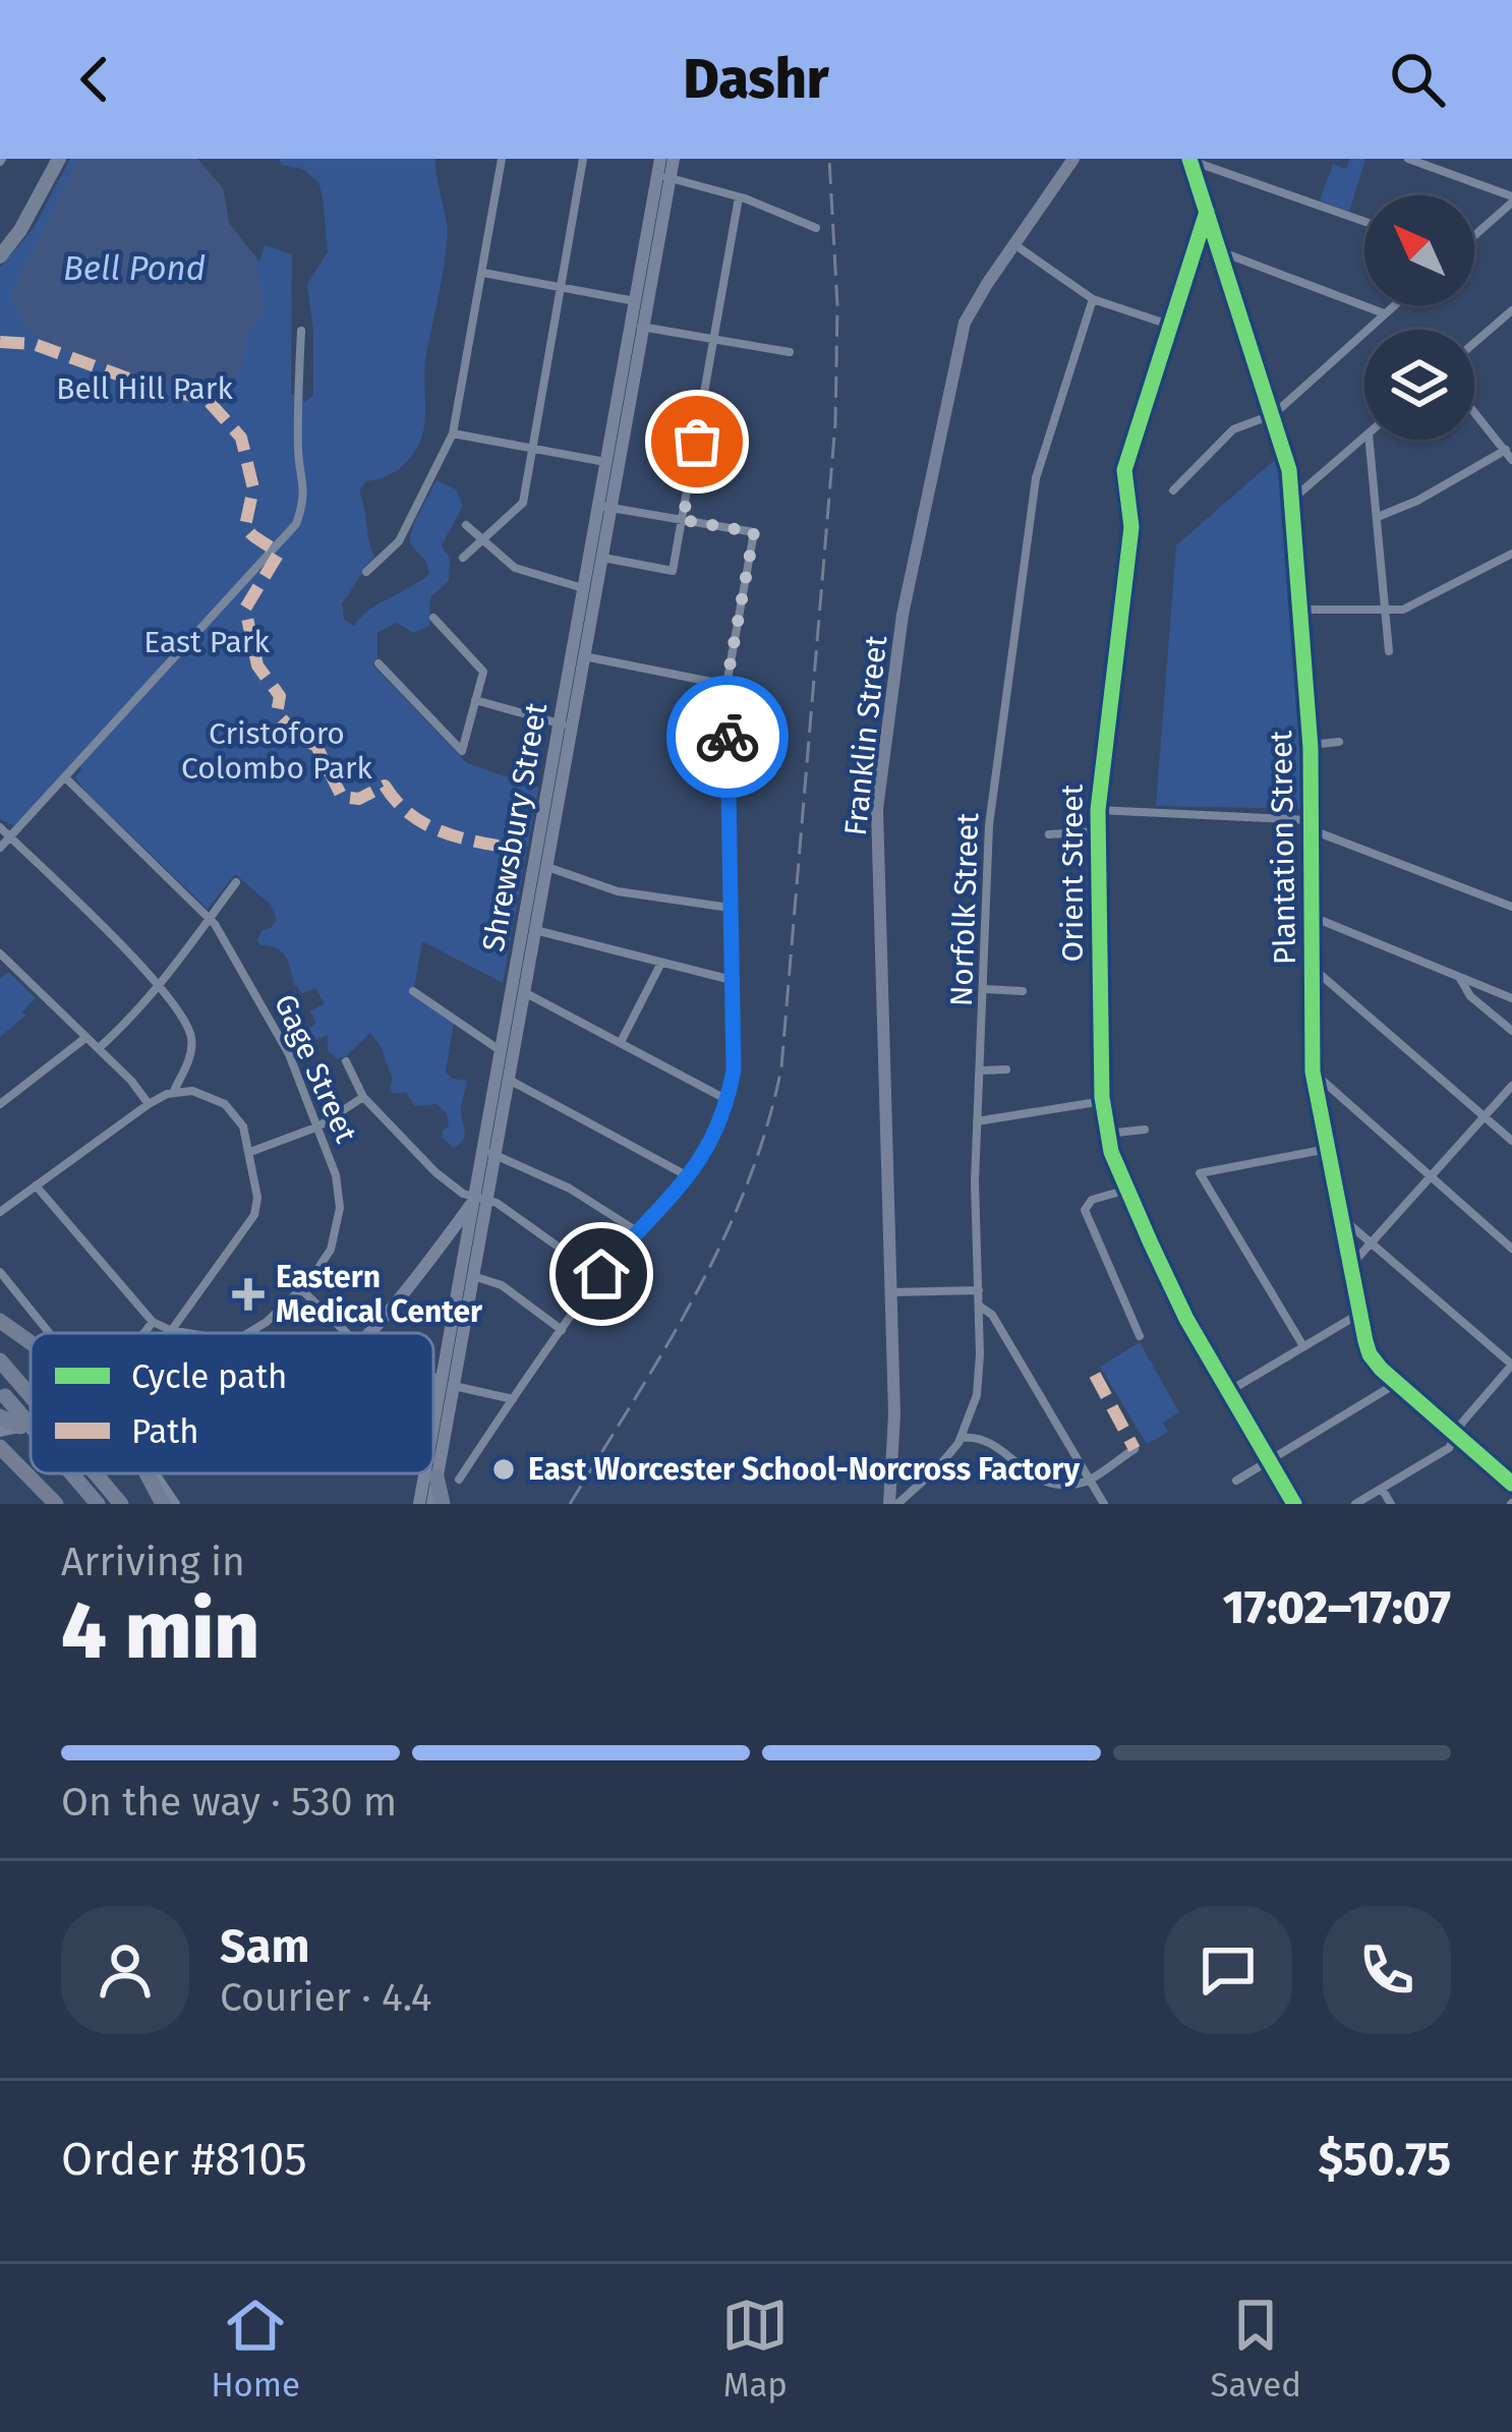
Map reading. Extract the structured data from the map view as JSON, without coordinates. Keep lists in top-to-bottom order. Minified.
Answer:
{"streets":{"main road":["Franklin Street","Shrewsbury Street"],"street":["Plantation Street","Orient Street","Norfolk Street","Gage Street"]},"crossings":[["Franklin Street","Norfolk Street"],["Plantation Street","Orient Street"]],"water":["Bell Pond"],"parks":["Bell Hill Park","East Park","Cristoforo Colombo Park"],"places":{"health":["Eastern Medical Center"],"other":["East Worcester School-Norcross Factory"]},"legend":["Cycle path","Path"],"north":"top left","page":{"header":"Dashr","heading":["4 min","Arriving in","17:02–17:07"],"panel":["Sam","Courier · 4.4","Order #8105","$50.75"],"bar":"On the way · 530 m","tabs":["Home","Map","Saved"]}}
